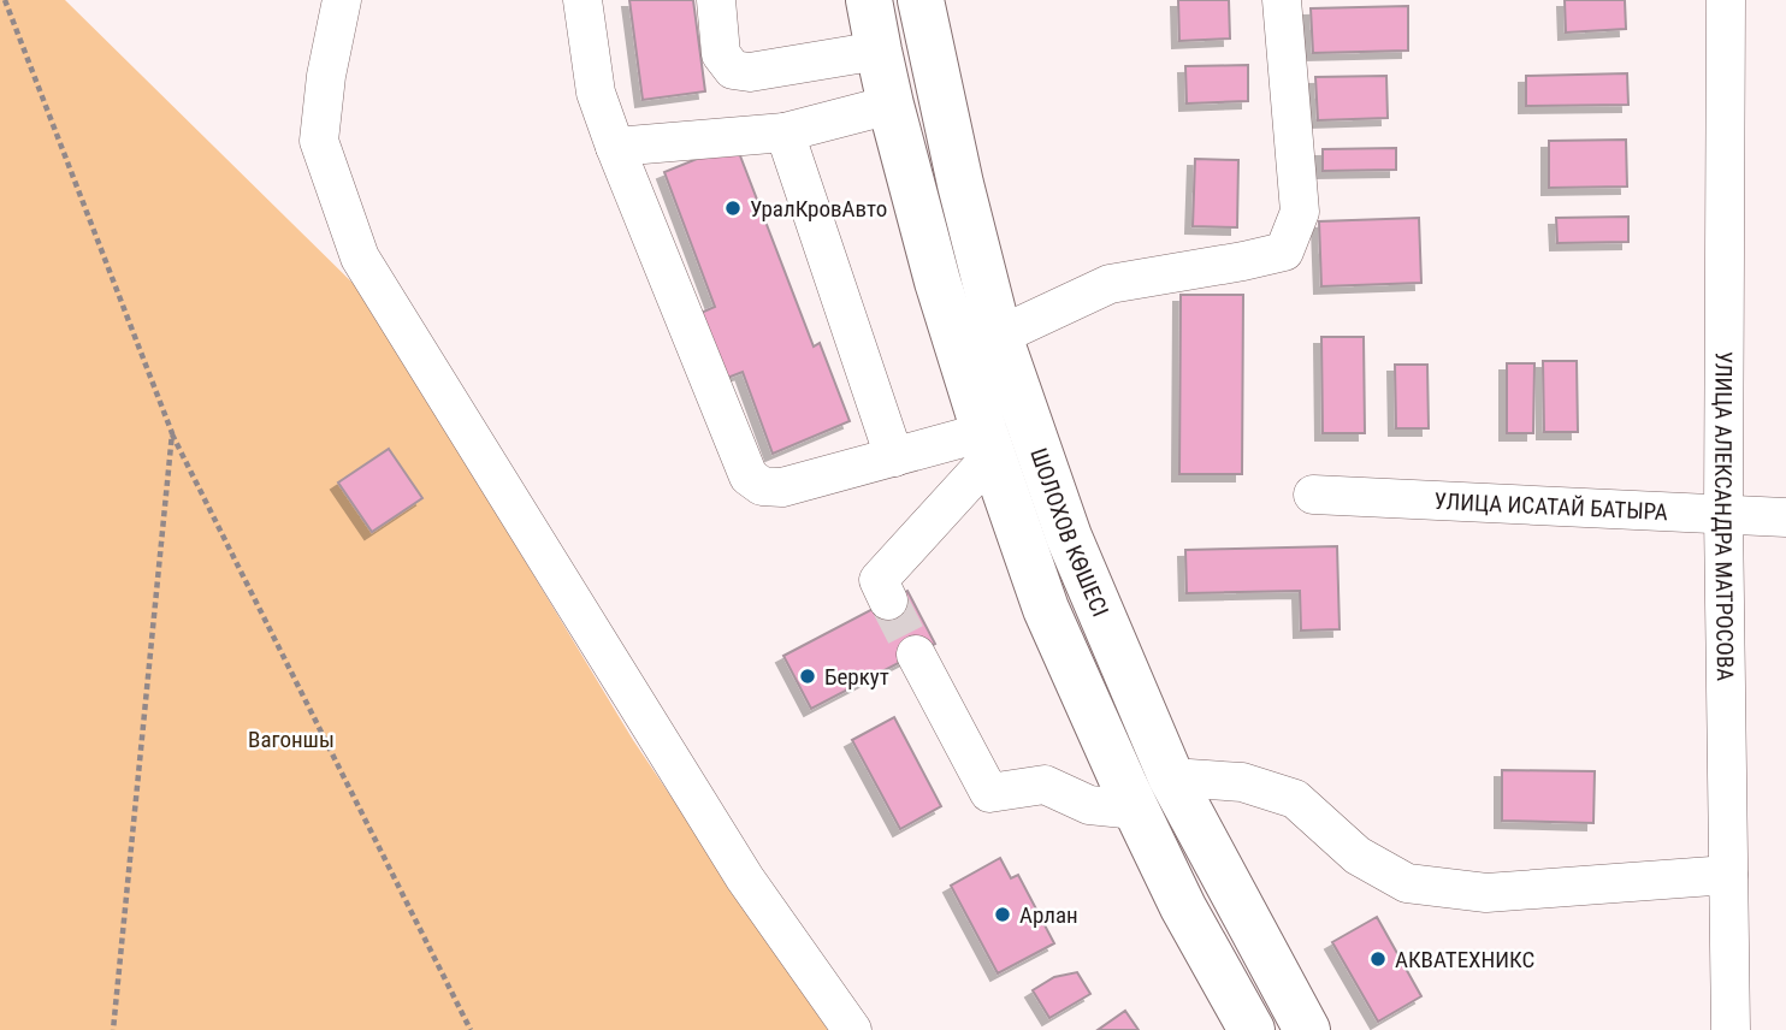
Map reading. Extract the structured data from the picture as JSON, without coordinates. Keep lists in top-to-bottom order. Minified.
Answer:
{"streets":{"highway":["ШОЛОХОВ КӨШЕСІ"],"street":["УЛИЦА ИСАТАЙ БАТЫРА","УЛИЦА АЛЕКСАНДРА МАТРОСОВА"]},"crossings":[["УЛИЦА ИСАТАЙ БАТЫРА","УЛИЦА АЛЕКСАНДРА МАТРОСОВА"]],"parks":["Вагоншы"],"places":["УралКровАвто","Беркут","Арлан","АКВАТЕХНИКС"]}
